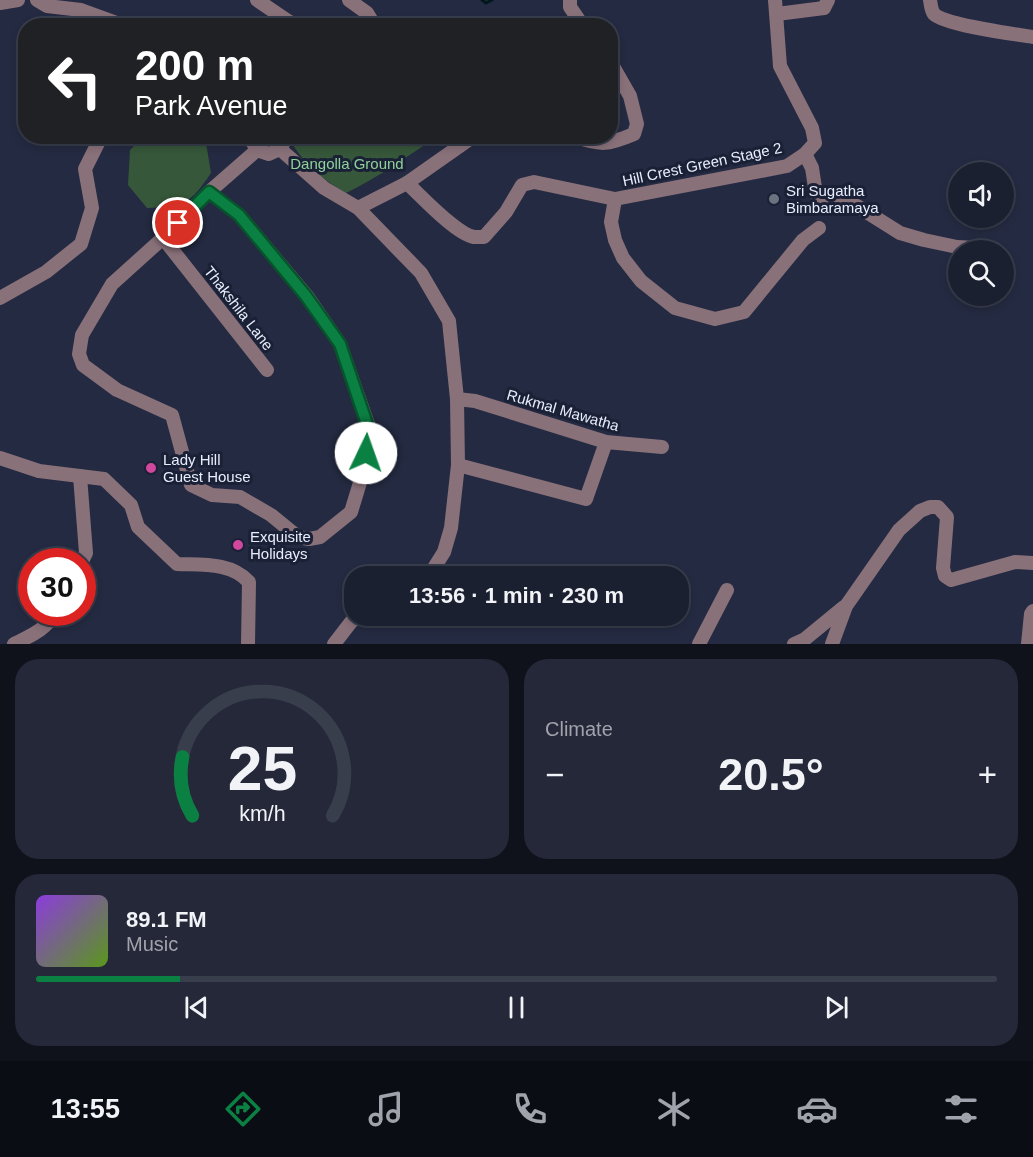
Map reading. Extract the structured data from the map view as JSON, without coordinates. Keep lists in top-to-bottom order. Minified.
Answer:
{"streets":{"street":["Hill Crest Green Stage 2","Thakshila Lane","Rukmal Mawatha"]},"parks":["Dangolla Ground"],"places":["Sri Sugatha Bimbaramaya","Lady Hill Guest House","Exquisite Holidays"],"page":{"turn":["200 m","Park Avenue"],"limit":"30","trip":"13:56 · 1 min · 230 m","tile":"Climate","heat":["−","20.5°","+"],"song":["89.1 FM","Music"],"tabs":"13:55","gauge":["25","km/h"]}}
